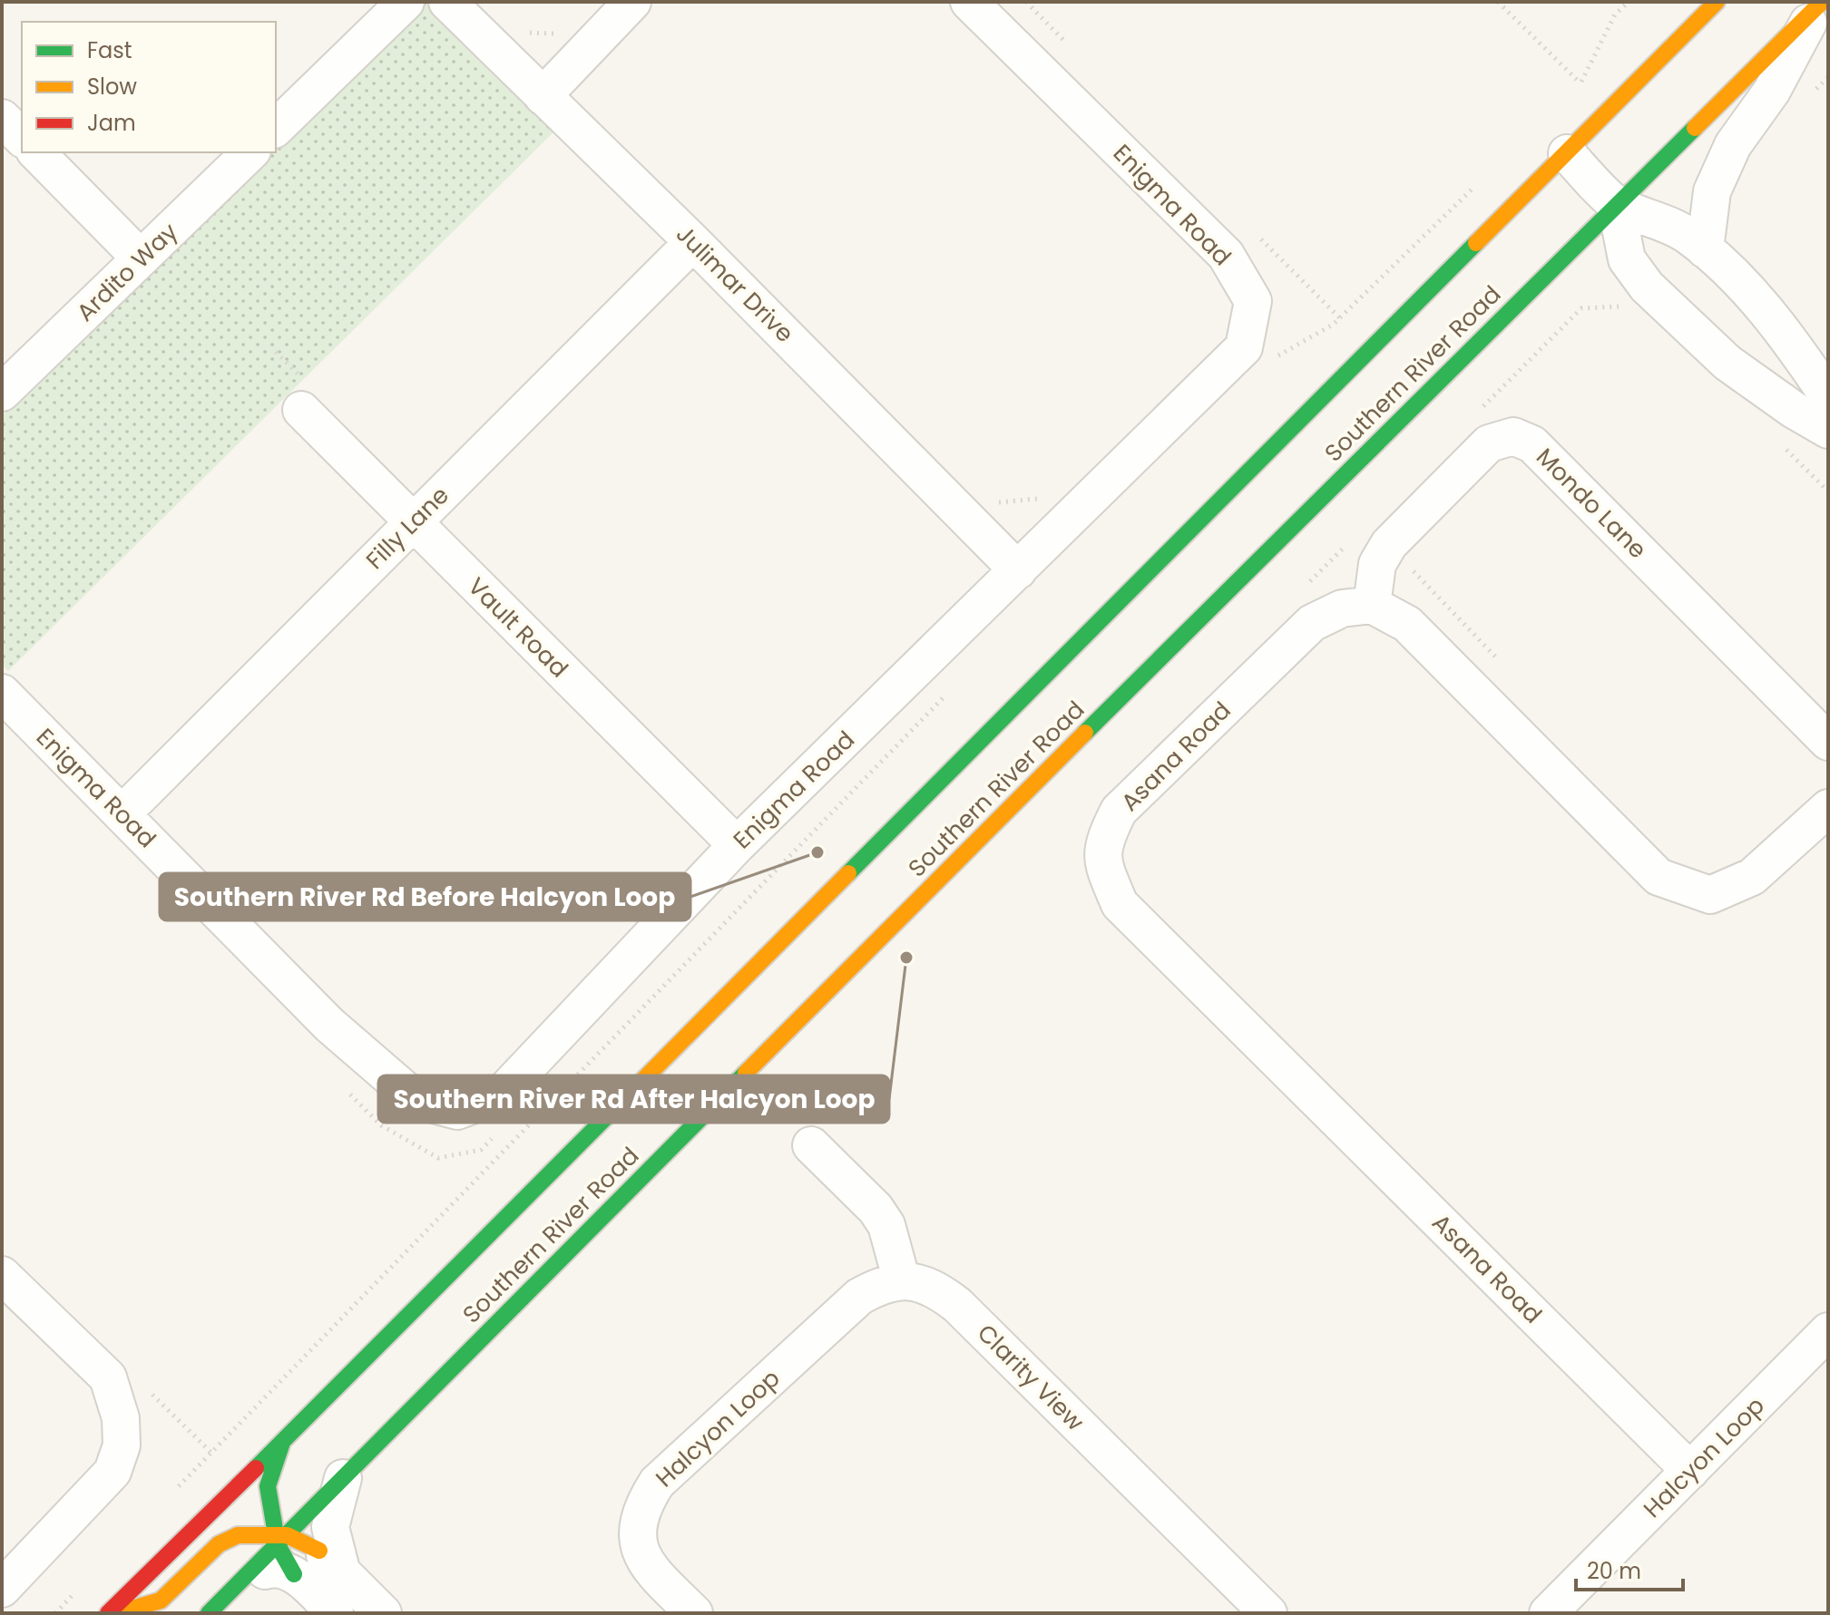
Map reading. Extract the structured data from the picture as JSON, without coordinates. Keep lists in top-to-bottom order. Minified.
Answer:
{"streets":{"main road":["Southern River Road"],"street":["Enigma Road","Ardito Way","Julimar Drive","Mondo Lane","Filly Lane","Vault Road","Asana Road","Clarity View","Halcyon Loop"]},"crossings":[["Enigma Road","Julimar Drive"],["Enigma Road","Filly Lane"],["Enigma Road","Vault Road"],["Julimar Drive","Filly Lane"],["Mondo Lane","Asana Road"],["Filly Lane","Vault Road"],["Asana Road","Halcyon Loop"],["Clarity View","Halcyon Loop"]],"places":["Southern River Rd Before Halcyon Loop","Southern River Rd After Halcyon Loop"],"legend":["Fast","Slow","Jam"],"scale_bar":"20 m"}
